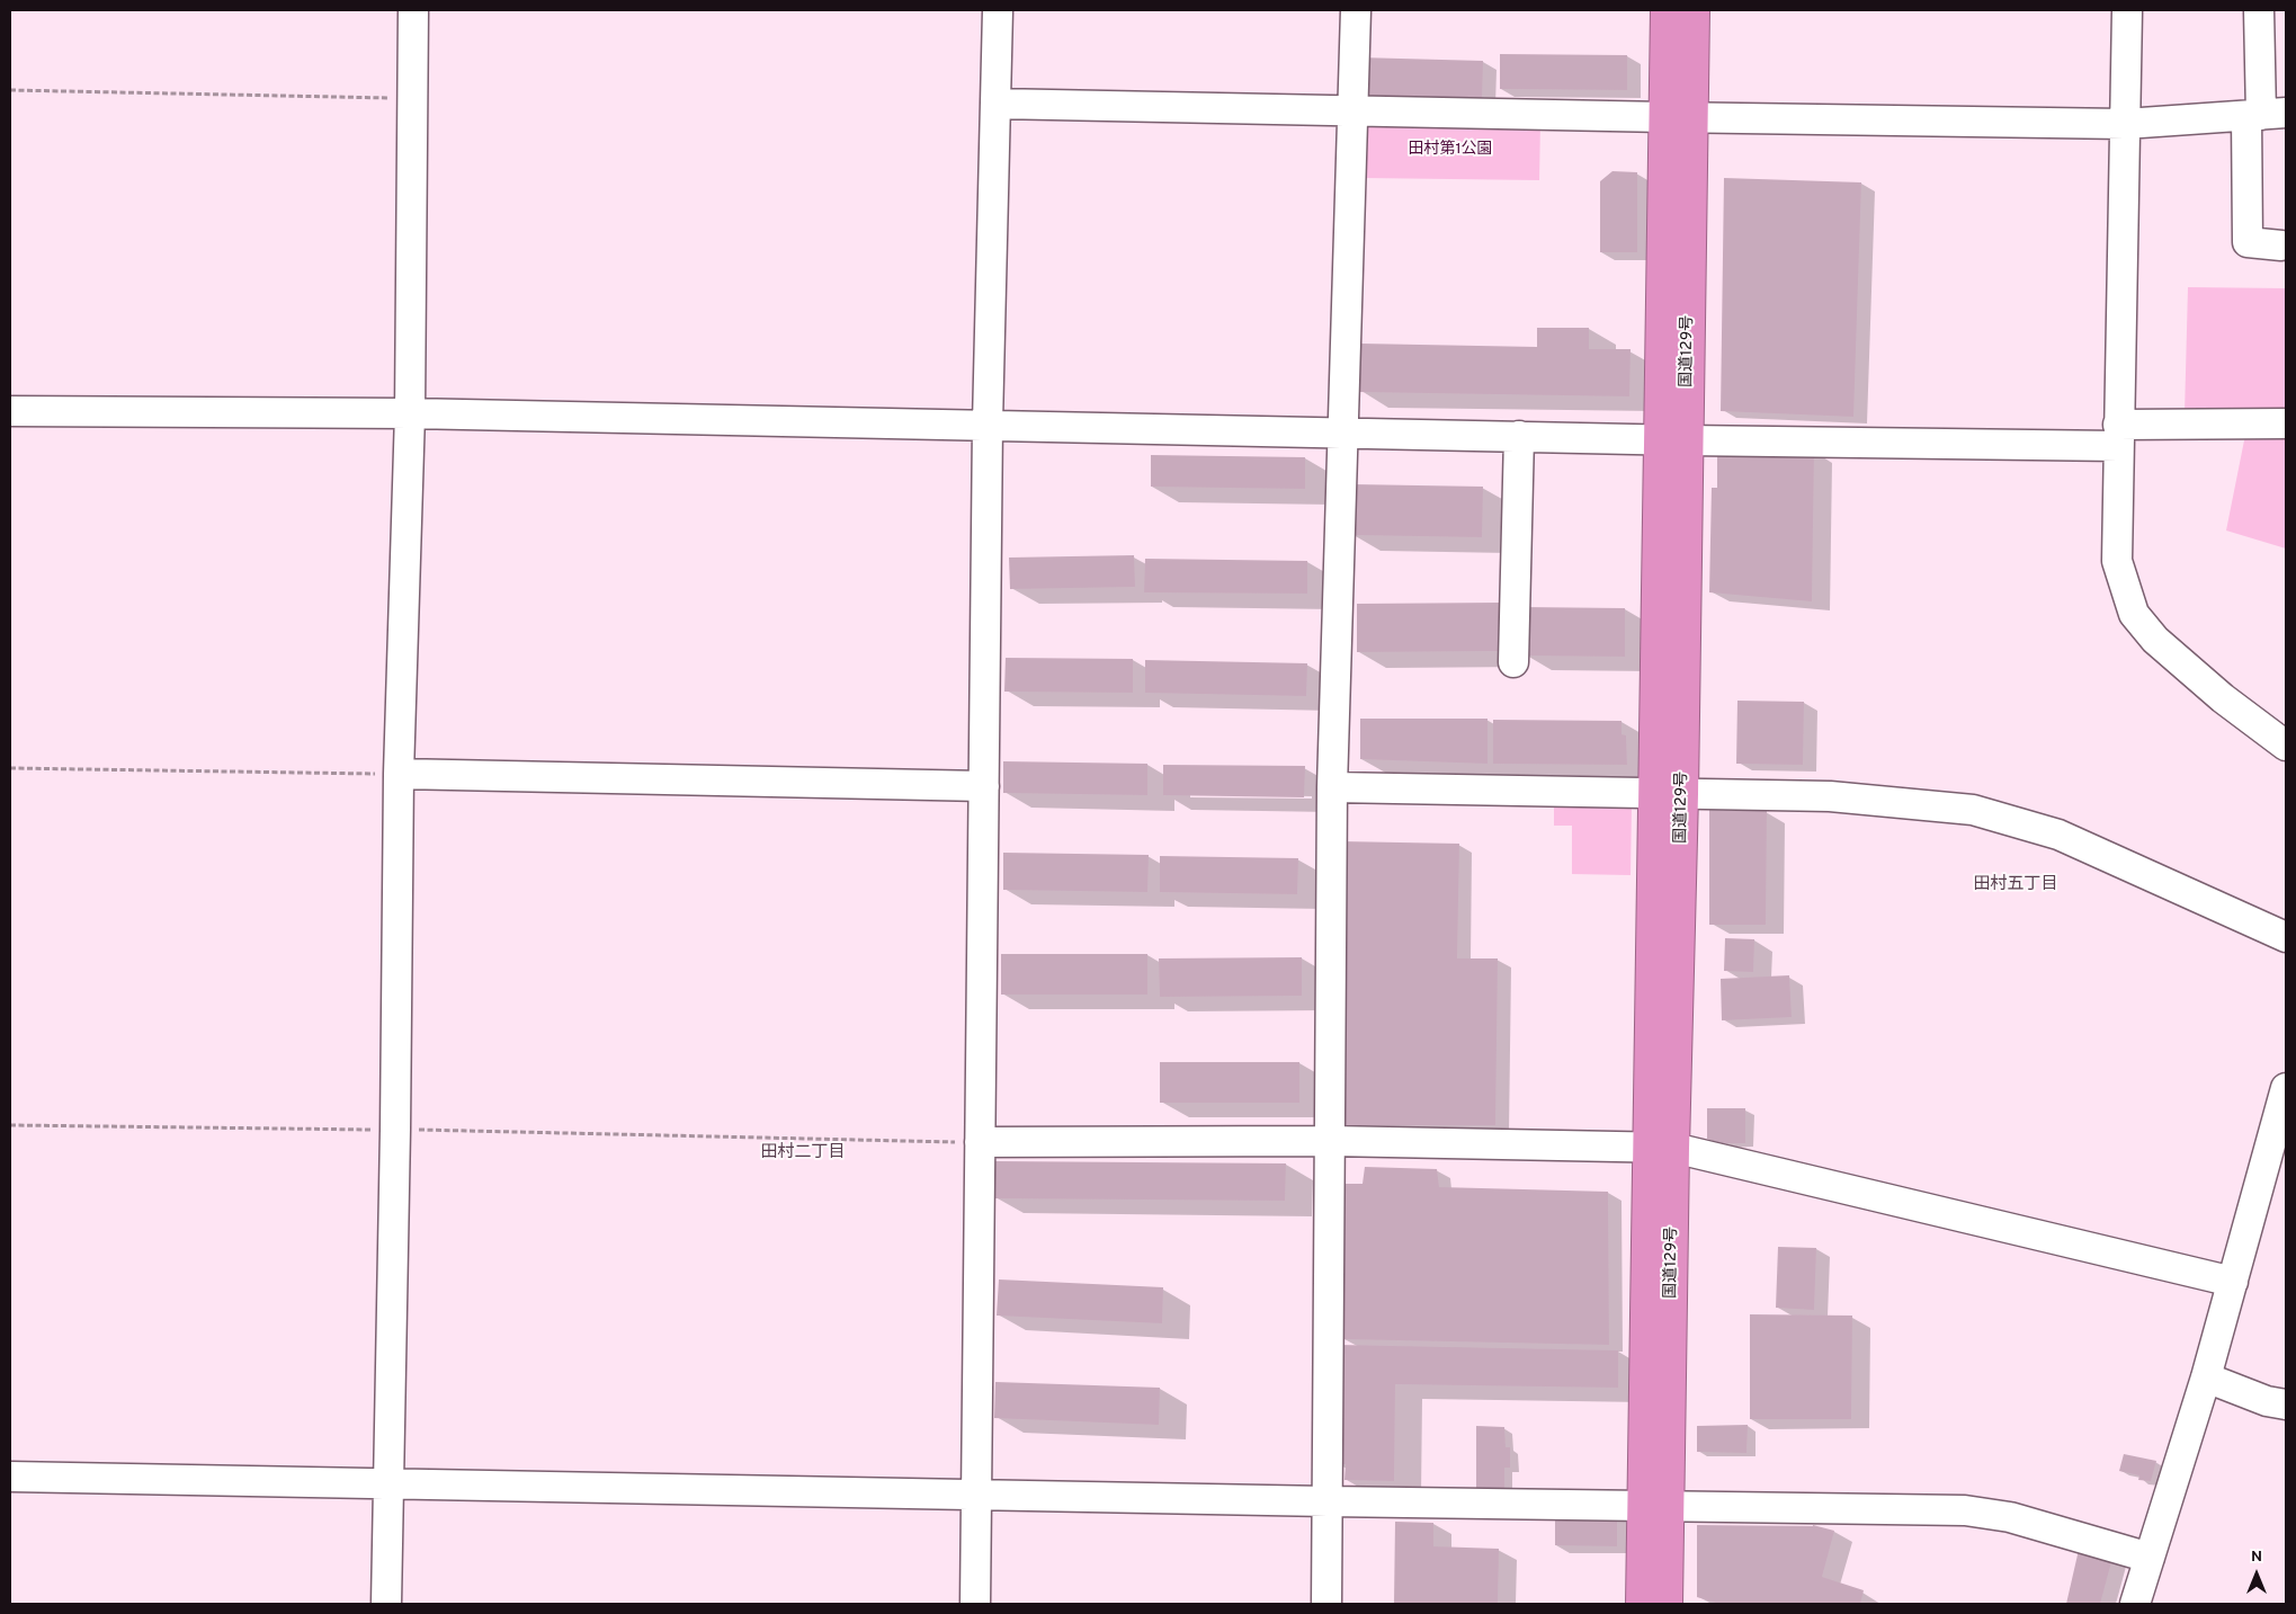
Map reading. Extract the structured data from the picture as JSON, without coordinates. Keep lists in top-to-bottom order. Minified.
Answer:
{"streets":{"highway":["国道129号"]},"districts":["田村五丁目","田村二丁目"],"parks":["田村第1公園"],"north":"top"}
